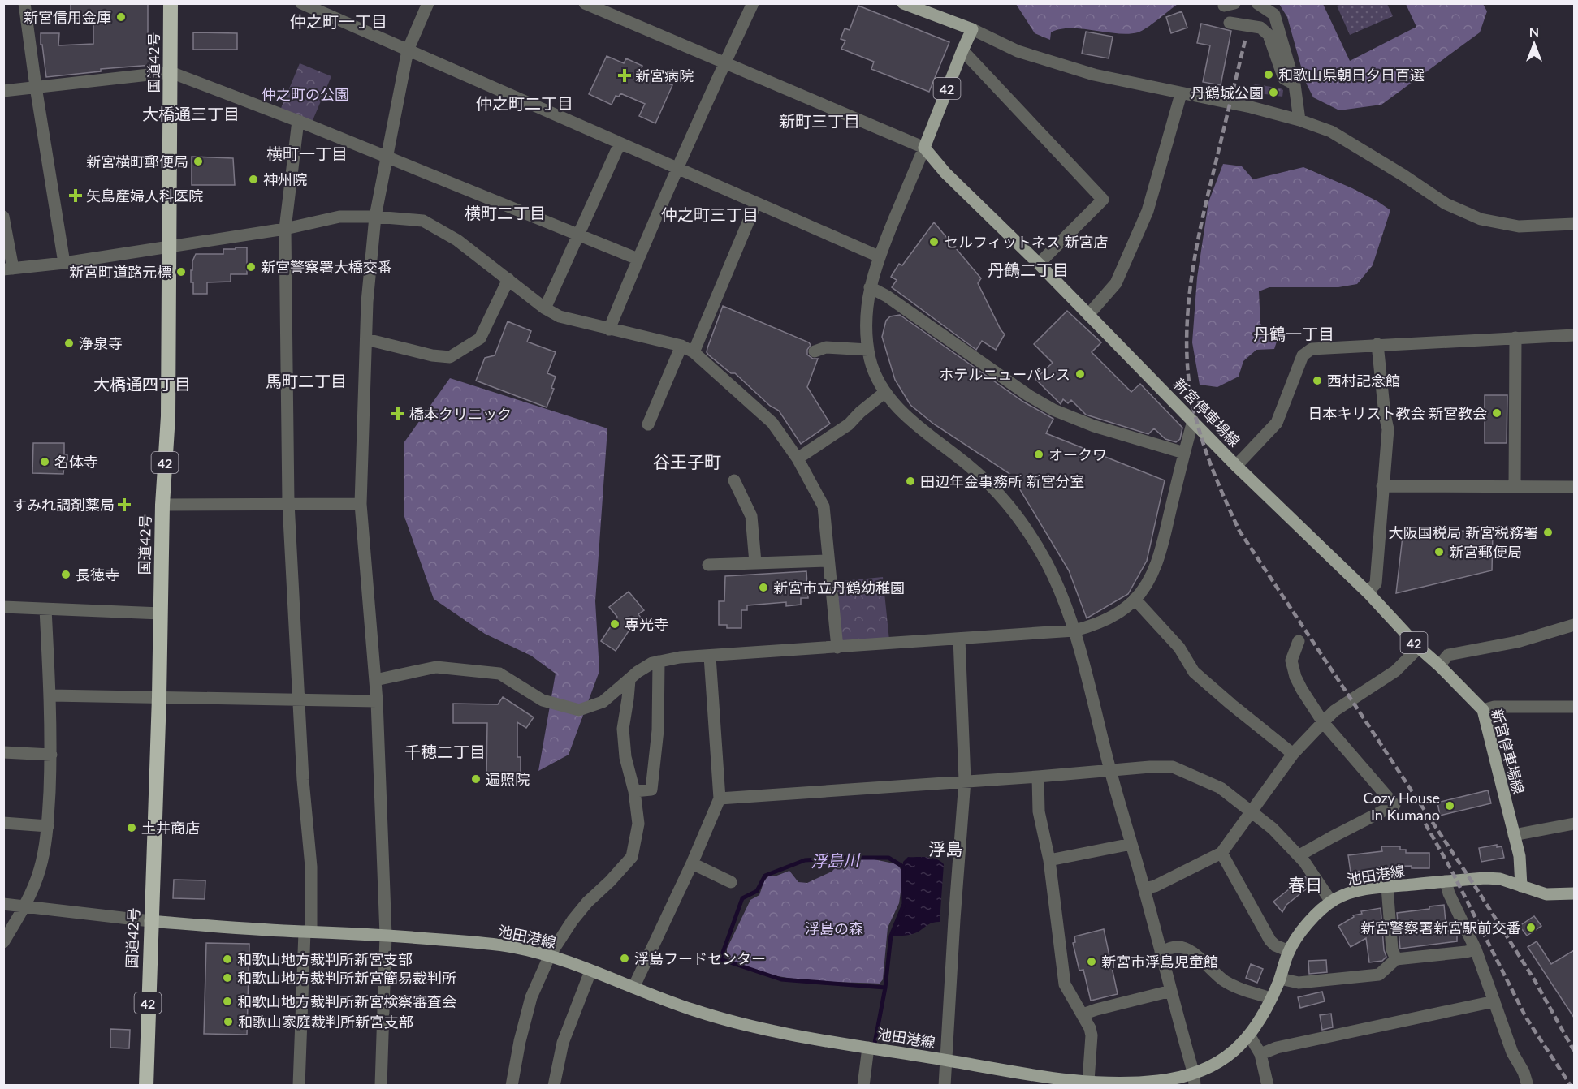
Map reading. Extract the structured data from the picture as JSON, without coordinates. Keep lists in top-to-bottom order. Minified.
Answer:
{"streets":{"highway":["国道42号","42"],"main road":["新宮停車場線","池田港線"]},"crossings":[["国道42号","池田港線"],["42","新宮停車場線"],["新宮停車場線","池田港線"]],"districts":["仲之町一丁目","仲之町二丁目","大橋通三丁目","新町三丁目","横町一丁目","横町二丁目","仲之町三丁目","丹鶴二丁目","丹鶴一丁目","馬町二丁目","大橋通四丁目","谷王子町","千穂二丁目","浮島","春日"],"water":["浮島川"],"parks":["仲之町の公園","浮島の森"],"places":{"other":["新宮信用金庫","和歌山県朝日夕日百選","丹鶴城公園","新宮横町郵便局","神州院","セルフィットネス 新宮店","新宮警察署大橋交番","新宮町道路元標","浄泉寺","ホテルニューパレス","西村記念館","日本キリスト教会 新宮教会","オークワ","名体寺","田辺年金事務所 新宮分室","大阪国税局 新宮税務署","新宮郵便局","長徳寺","新宮市立丹鶴幼稚園","専光寺","遍照院","Cozy House In Kumano","土井商店","新宮警察署新宮駅前交番","浮島フードセンター","和歌山地方裁判所新宮支部","新宮市浮島児童館","和歌山地方裁判所新宮簡易裁判所","和歌山地方裁判所新宮検察審査会","和歌山家庭裁判所新宮支部"],"health":["新宮病院","矢島産婦人科医院","橋本クリニック","すみれ調剤薬局"]},"north":"top"}
